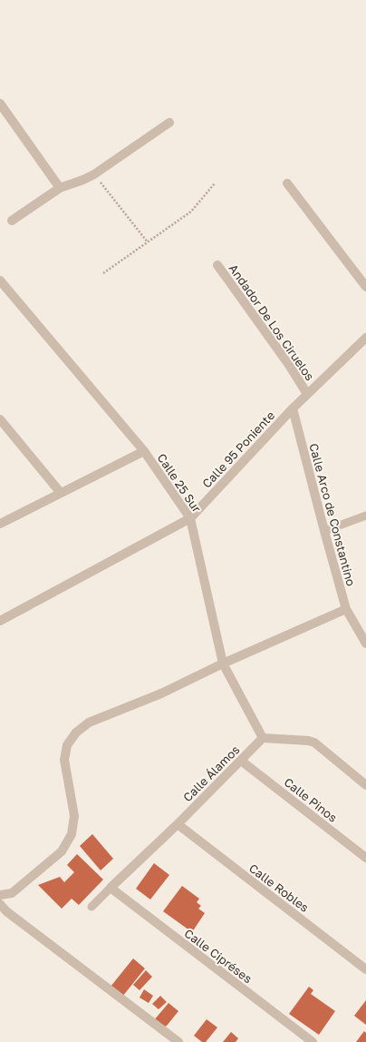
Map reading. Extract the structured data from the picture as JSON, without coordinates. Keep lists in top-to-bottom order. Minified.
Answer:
{"streets":{"street":["Andador De Los Ciruelos","Calle 95 Poniente","Calle 25 Sur","Calle Arco de Constantino","Calle Álamos","Calle Pinos","Calle Robles","Calle Cipréses"]},"crossings":[["Andador De Los Ciruelos","Calle 95 Poniente"],["Calle 95 Poniente","Calle 25 Sur"],["Calle 95 Poniente","Calle Arco de Constantino"],["Calle 25 Sur","Calle Álamos"],["Calle Álamos","Calle Pinos"],["Calle Álamos","Calle Robles"],["Calle Álamos","Calle Cipréses"]]}
